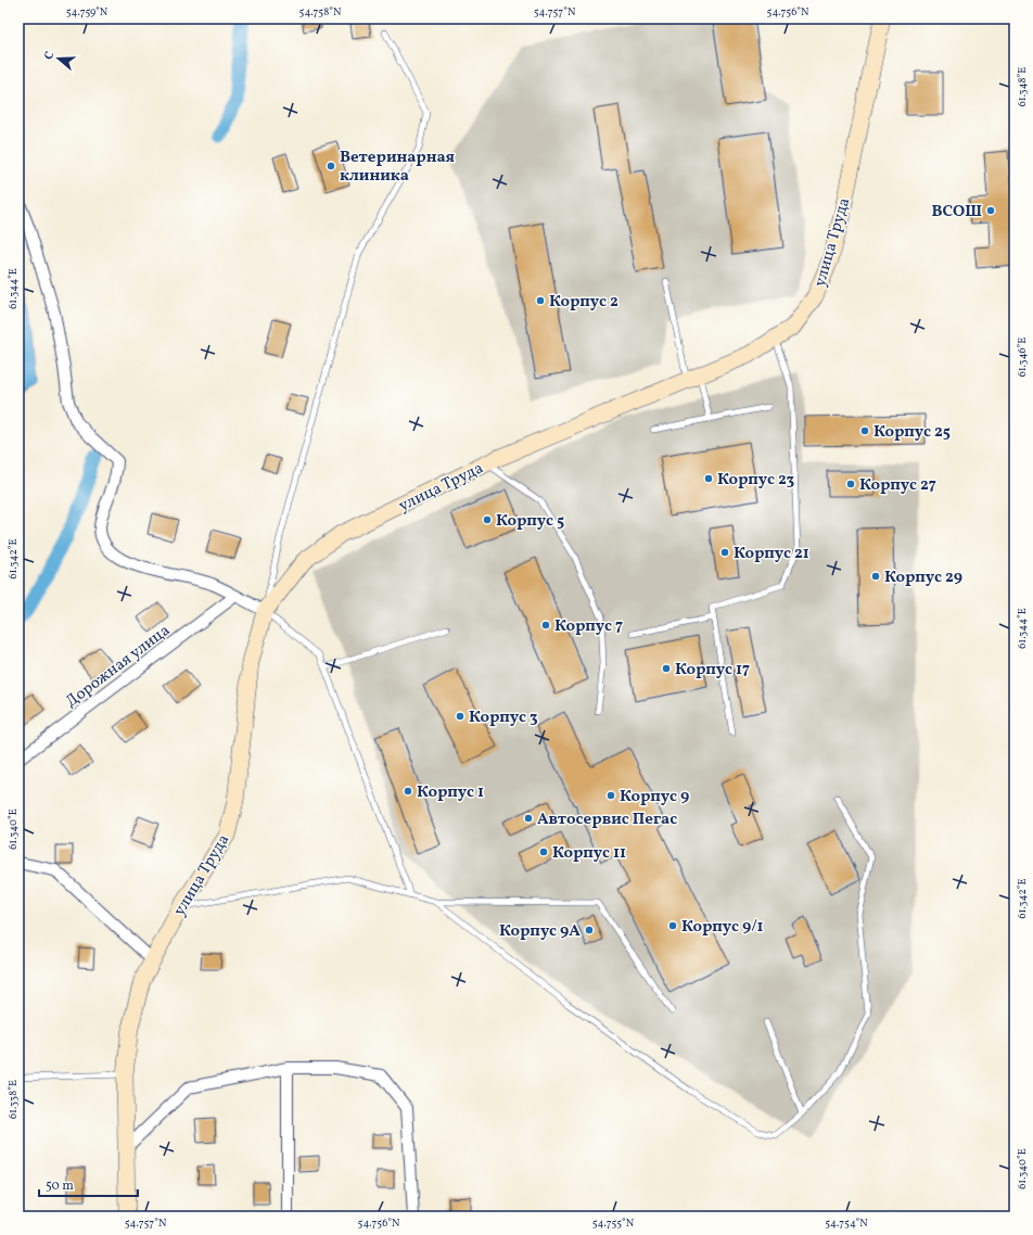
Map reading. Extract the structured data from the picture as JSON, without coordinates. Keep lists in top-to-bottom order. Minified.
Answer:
{"streets":{"street":["улица Труда","Дорожная улица"]},"places":["Ветеринарная клиника","ВСОШ","Корпус 2","Корпус 25","Корпус 23","Корпус 27","Корпус 5","Корпус 21","Корпус 29","Корпус 7","Корпус 17","Корпус 3","Корпус 1","Корпус 9","Автосервис Пегас","Корпус 11","Корпус 9/1","Корпус 9А"],"scale_bar":"50 m","north":"left","coordinates":["54.759°N","54.758°N","54.757°N","54.756°N","61.348°E","61.344°E","61.346°E","61.342°E","61.340°E","61.338°E","54.755°N","54.754°N"]}
